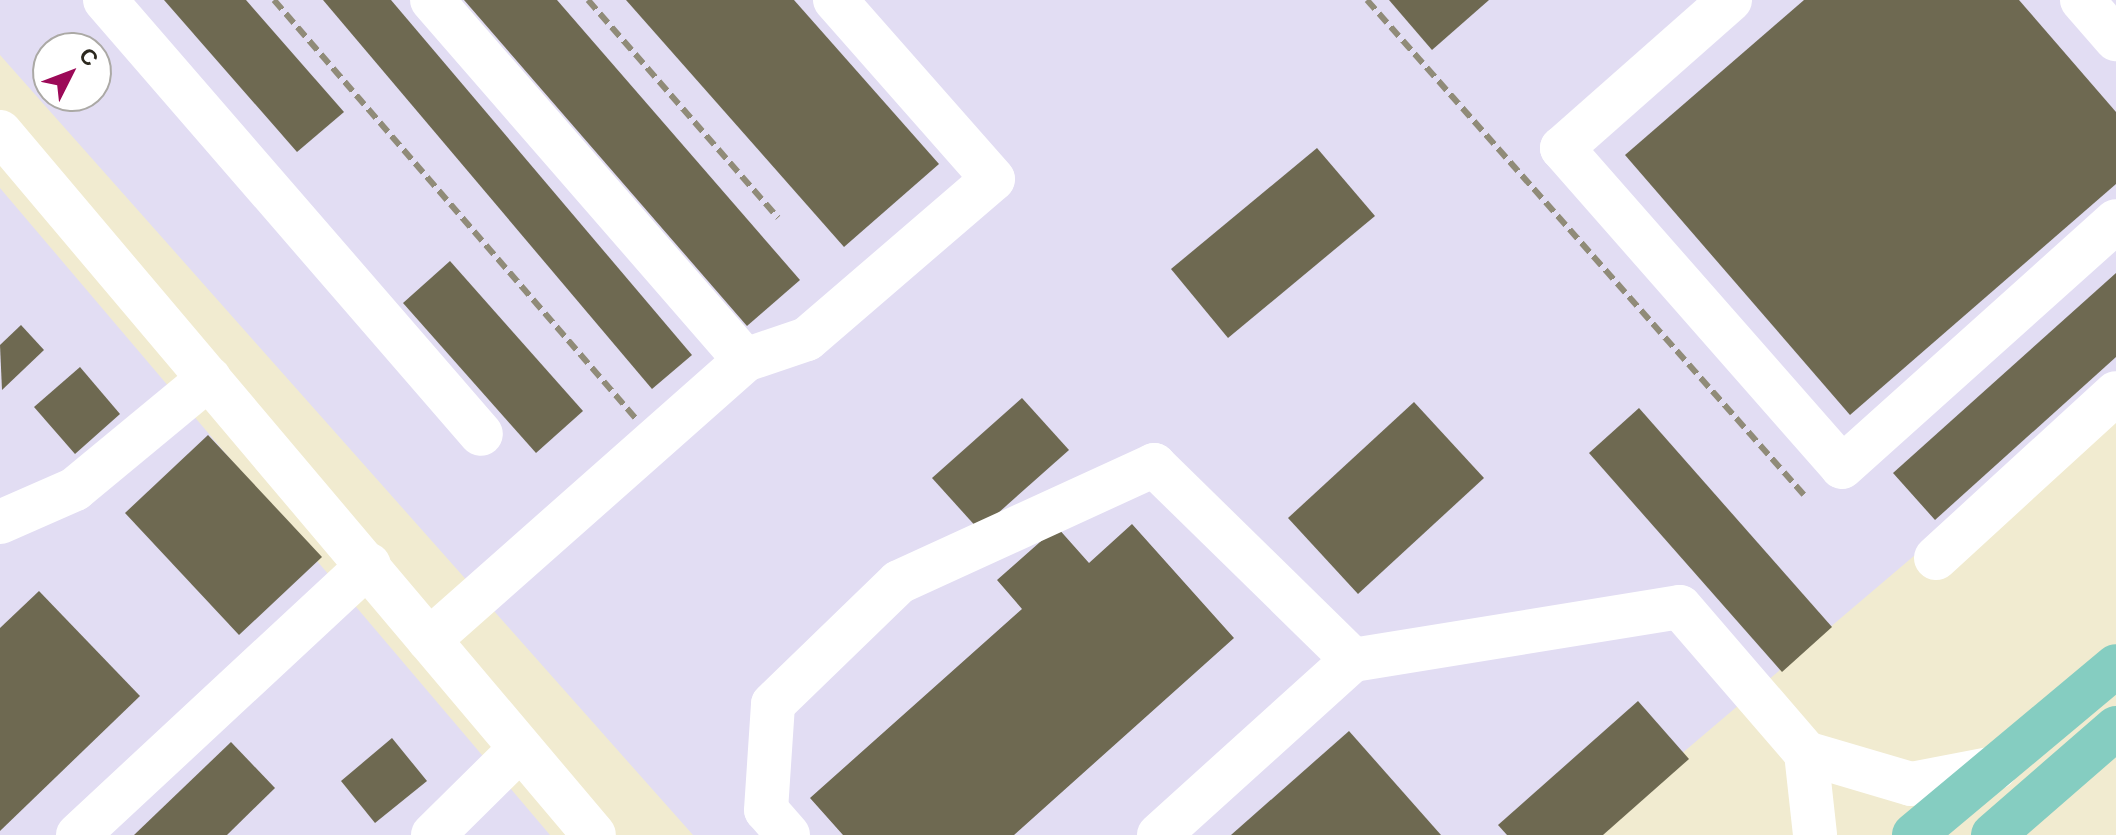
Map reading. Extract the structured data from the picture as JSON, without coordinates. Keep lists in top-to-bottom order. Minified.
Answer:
{"north":"top right"}
